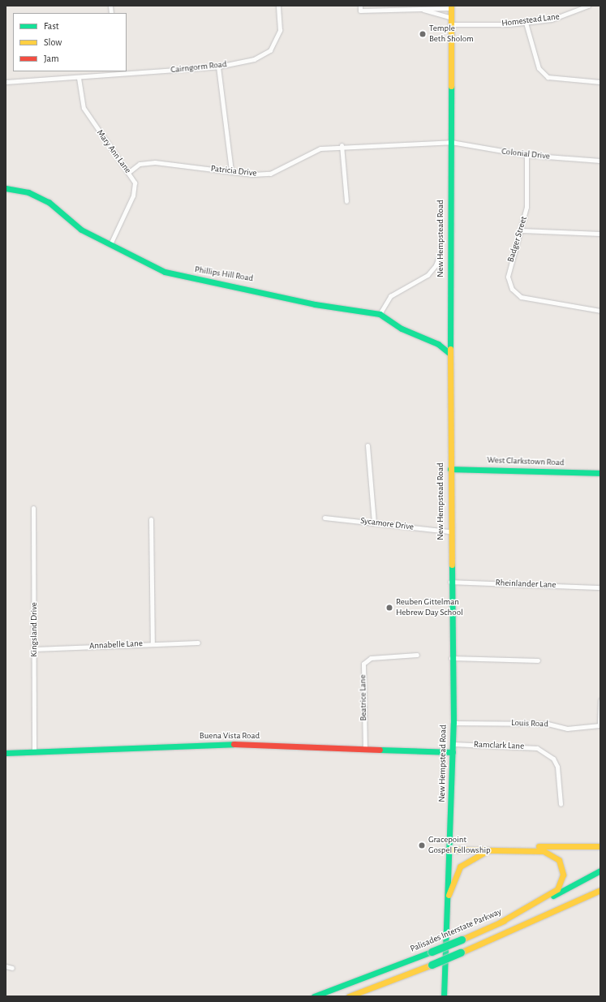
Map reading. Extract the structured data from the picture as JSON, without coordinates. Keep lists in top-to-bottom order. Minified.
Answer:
{"streets":{"main road":["New Hempstead Road","Phillips Hill Road","West Clarkstown Road","Buena Vista Road","Palisades Interstate Parkway"],"street":["Homestead Lane","Cairngorm Road","Mary Ann Lane","Colonial Drive","Patricia Drive","Badger Street","Sycamore Drive","Rheinlander Lane","Kingsland Drive","Annabelle Lane","Beatrice Lane","Louis Road","Ramclark Lane"]},"crossings":[["Homestead Lane","New Hempstead Road"],["Cairngorm Road","Mary Ann Lane"],["Mary Ann Lane","Patricia Drive"],["Mary Ann Lane","Phillips Hill Road"],["Colonial Drive","Patricia Drive"],["Colonial Drive","New Hempstead Road"],["Colonial Drive","Badger Street"],["Patricia Drive","New Hempstead Road"],["New Hempstead Road","Phillips Hill Road"],["New Hempstead Road","West Clarkstown Road"],["New Hempstead Road","Sycamore Drive"],["New Hempstead Road","Rheinlander Lane"],["New Hempstead Road","Louis Road"],["New Hempstead Road","Buena Vista Road"],["New Hempstead Road","Ramclark Lane"],["Kingsland Drive","Annabelle Lane"],["Kingsland Drive","Buena Vista Road"],["Beatrice Lane","Buena Vista Road"],["Buena Vista Road","Ramclark Lane"]],"places":["Temple Beth Sholom","Reuben Gittelman Hebrew Day School","Gracepoint Gospel Fellowship"],"legend":["Fast","Slow","Jam"]}
